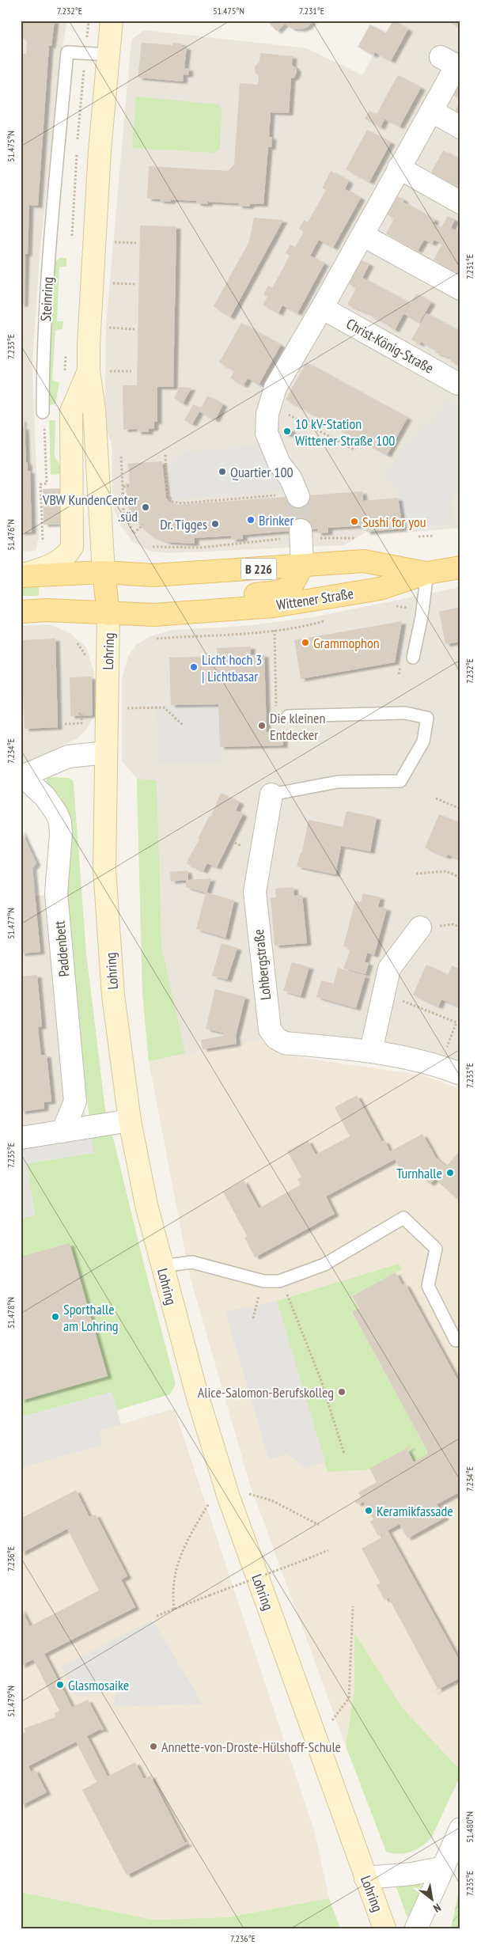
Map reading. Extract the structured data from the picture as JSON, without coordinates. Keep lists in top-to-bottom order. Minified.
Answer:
{"streets":{"main road":["B 226","Wittener Straße"],"street":["Christ-König-Straße","Lohring","Paddenbett","Lohbergstraße"],"lane":["Steinring"]},"crossings":[["Wittener Straße","Lohring"]],"places":["10 kV-Station Wittener Straße 100","Quartier 100","VBW KundenCenter .süd","Brinker","Sushi for you","Dr. Tigges","Grammophon","Licht hoch 3 | Lichtbasar","Die kleinen Entdecker","Turnhalle","Sporthalle am Lohring","Alice-Salomon-Berufskolleg","Keramikfassade","Glasmosaike","Annette-von-Droste-Hülshoff-Schule"],"north":"bottom right","coordinates":["7.232°E","51.475°N","7.231°E","7.233°E","51.476°N","7.234°E","51.477°N","7.235°E","51.478°N","7.236°E","51.479°N","51.480°N"]}
